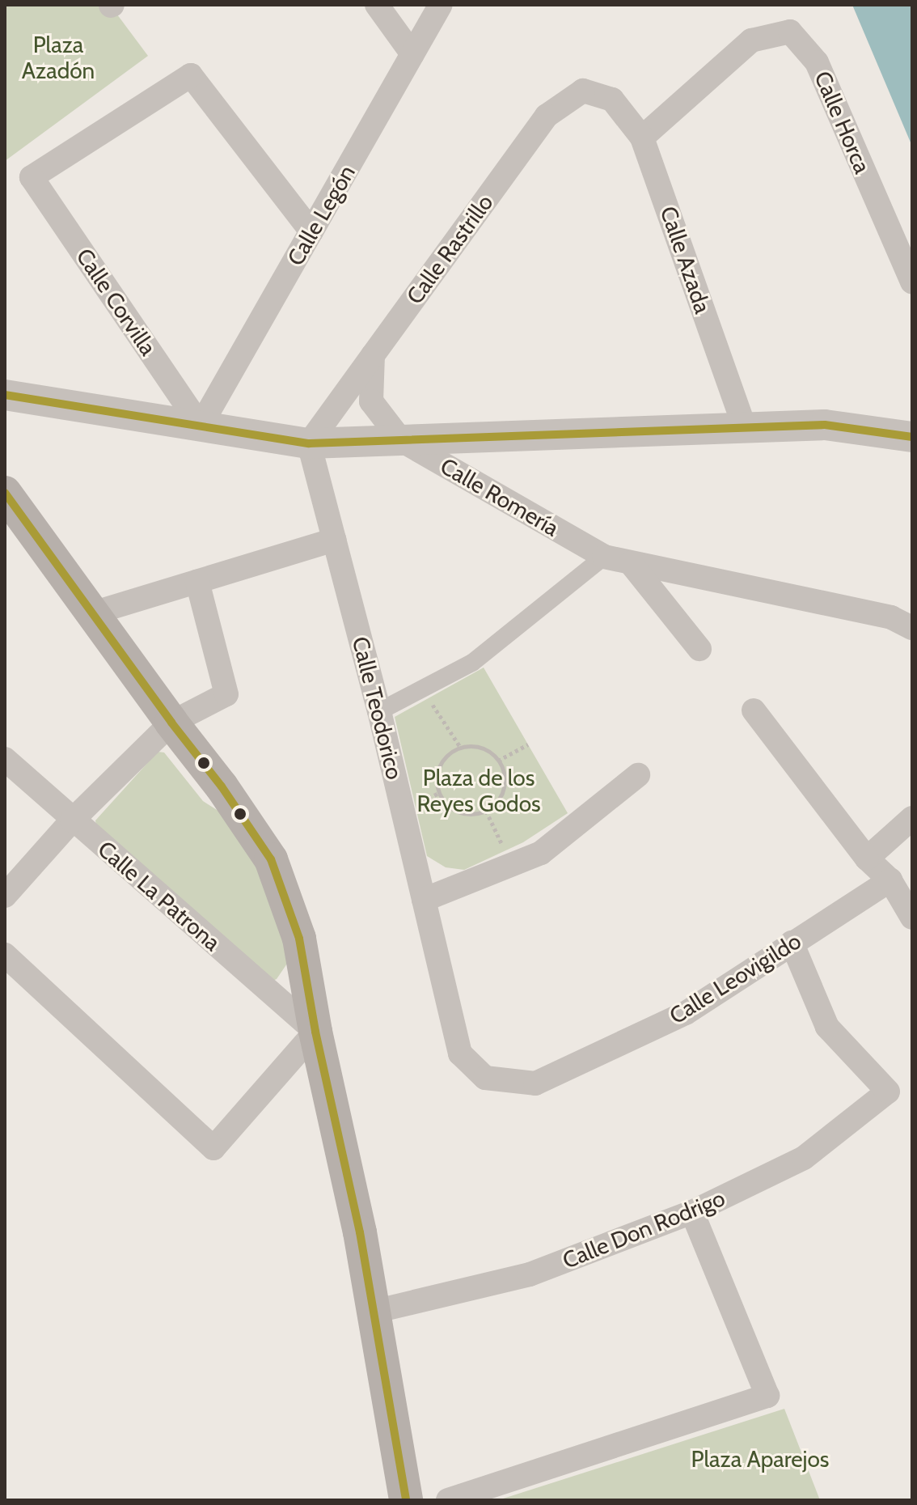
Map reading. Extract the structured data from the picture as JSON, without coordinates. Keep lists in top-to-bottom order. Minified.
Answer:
{"streets":{"street":["Calle Horca","Calle Legón","Calle Rastrillo","Calle Azada","Calle Corvilla","Calle Romería","Calle Teodorico","Calle La Patrona","Calle Leovigildo","Calle Don Rodrigo"]},"crossings":[["Calle Horca","Calle Azada"],["Calle Legón","Calle Corvilla"],["Calle Rastrillo","Calle Azada"],["Calle Rastrillo","Calle Teodorico"],["Calle Teodorico","Calle Leovigildo"],["Calle Leovigildo","Calle Don Rodrigo"]],"parks":["Plaza Azadón","Plaza de los Reyes Godos","Plaza Aparejos"]}
